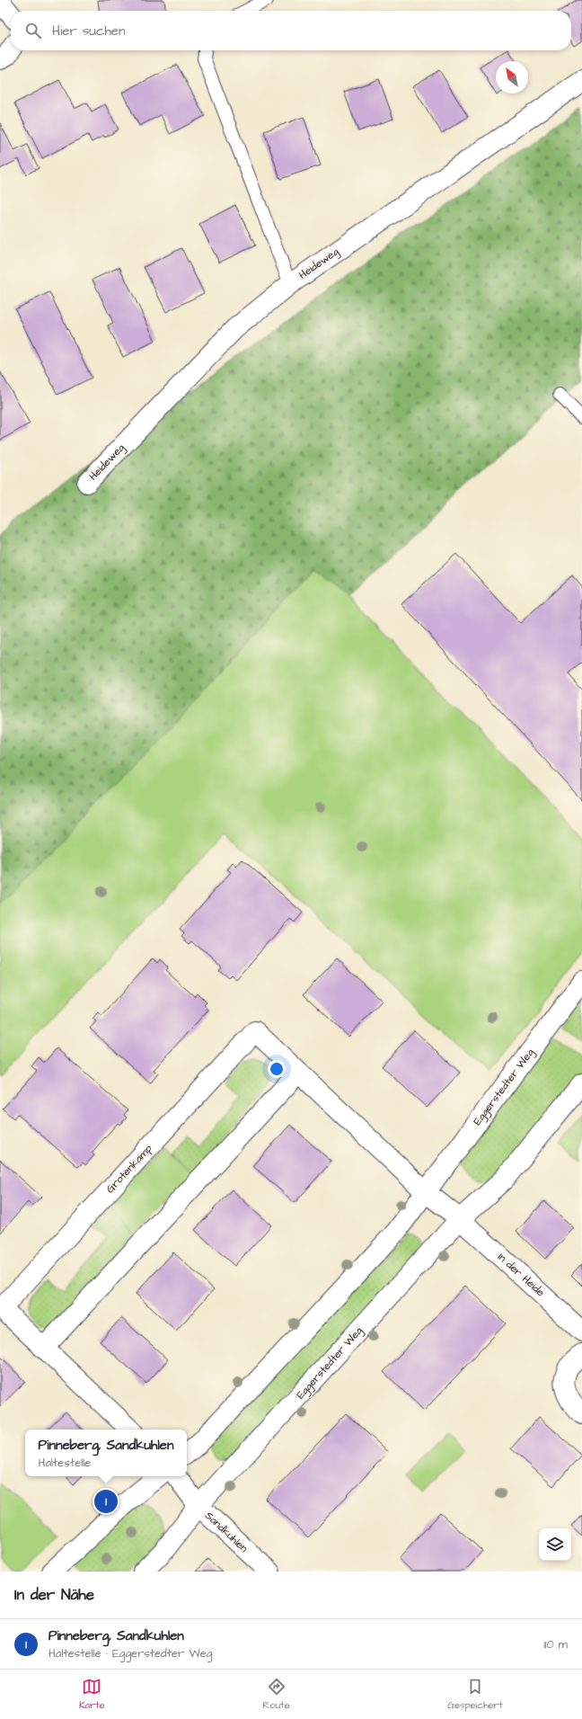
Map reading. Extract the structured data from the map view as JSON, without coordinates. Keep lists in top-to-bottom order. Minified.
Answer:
{"streets":{"street":["Heideweg","Eggerstedter Weg","Grotenkamp","In der Heide","Sandkuhlen"]},"crossings":[["Eggerstedter Weg","Grotenkamp"],["Eggerstedter Weg","In der Heide"],["Eggerstedter Weg","Sandkuhlen"]],"north":"top left","page":{"search":"Hier suchen","popup":["Pinneberg, Sandkuhlen","Haltestelle"],"pins":"1","heading":"In der Nähe","list":[{"mark":"1","name":"Pinneberg, Sandkuhlen","note":"Haltestelle · Eggerstedter Weg","value":"110 m"}],"nav":["Karte","Route","Gespeichert"]}}
